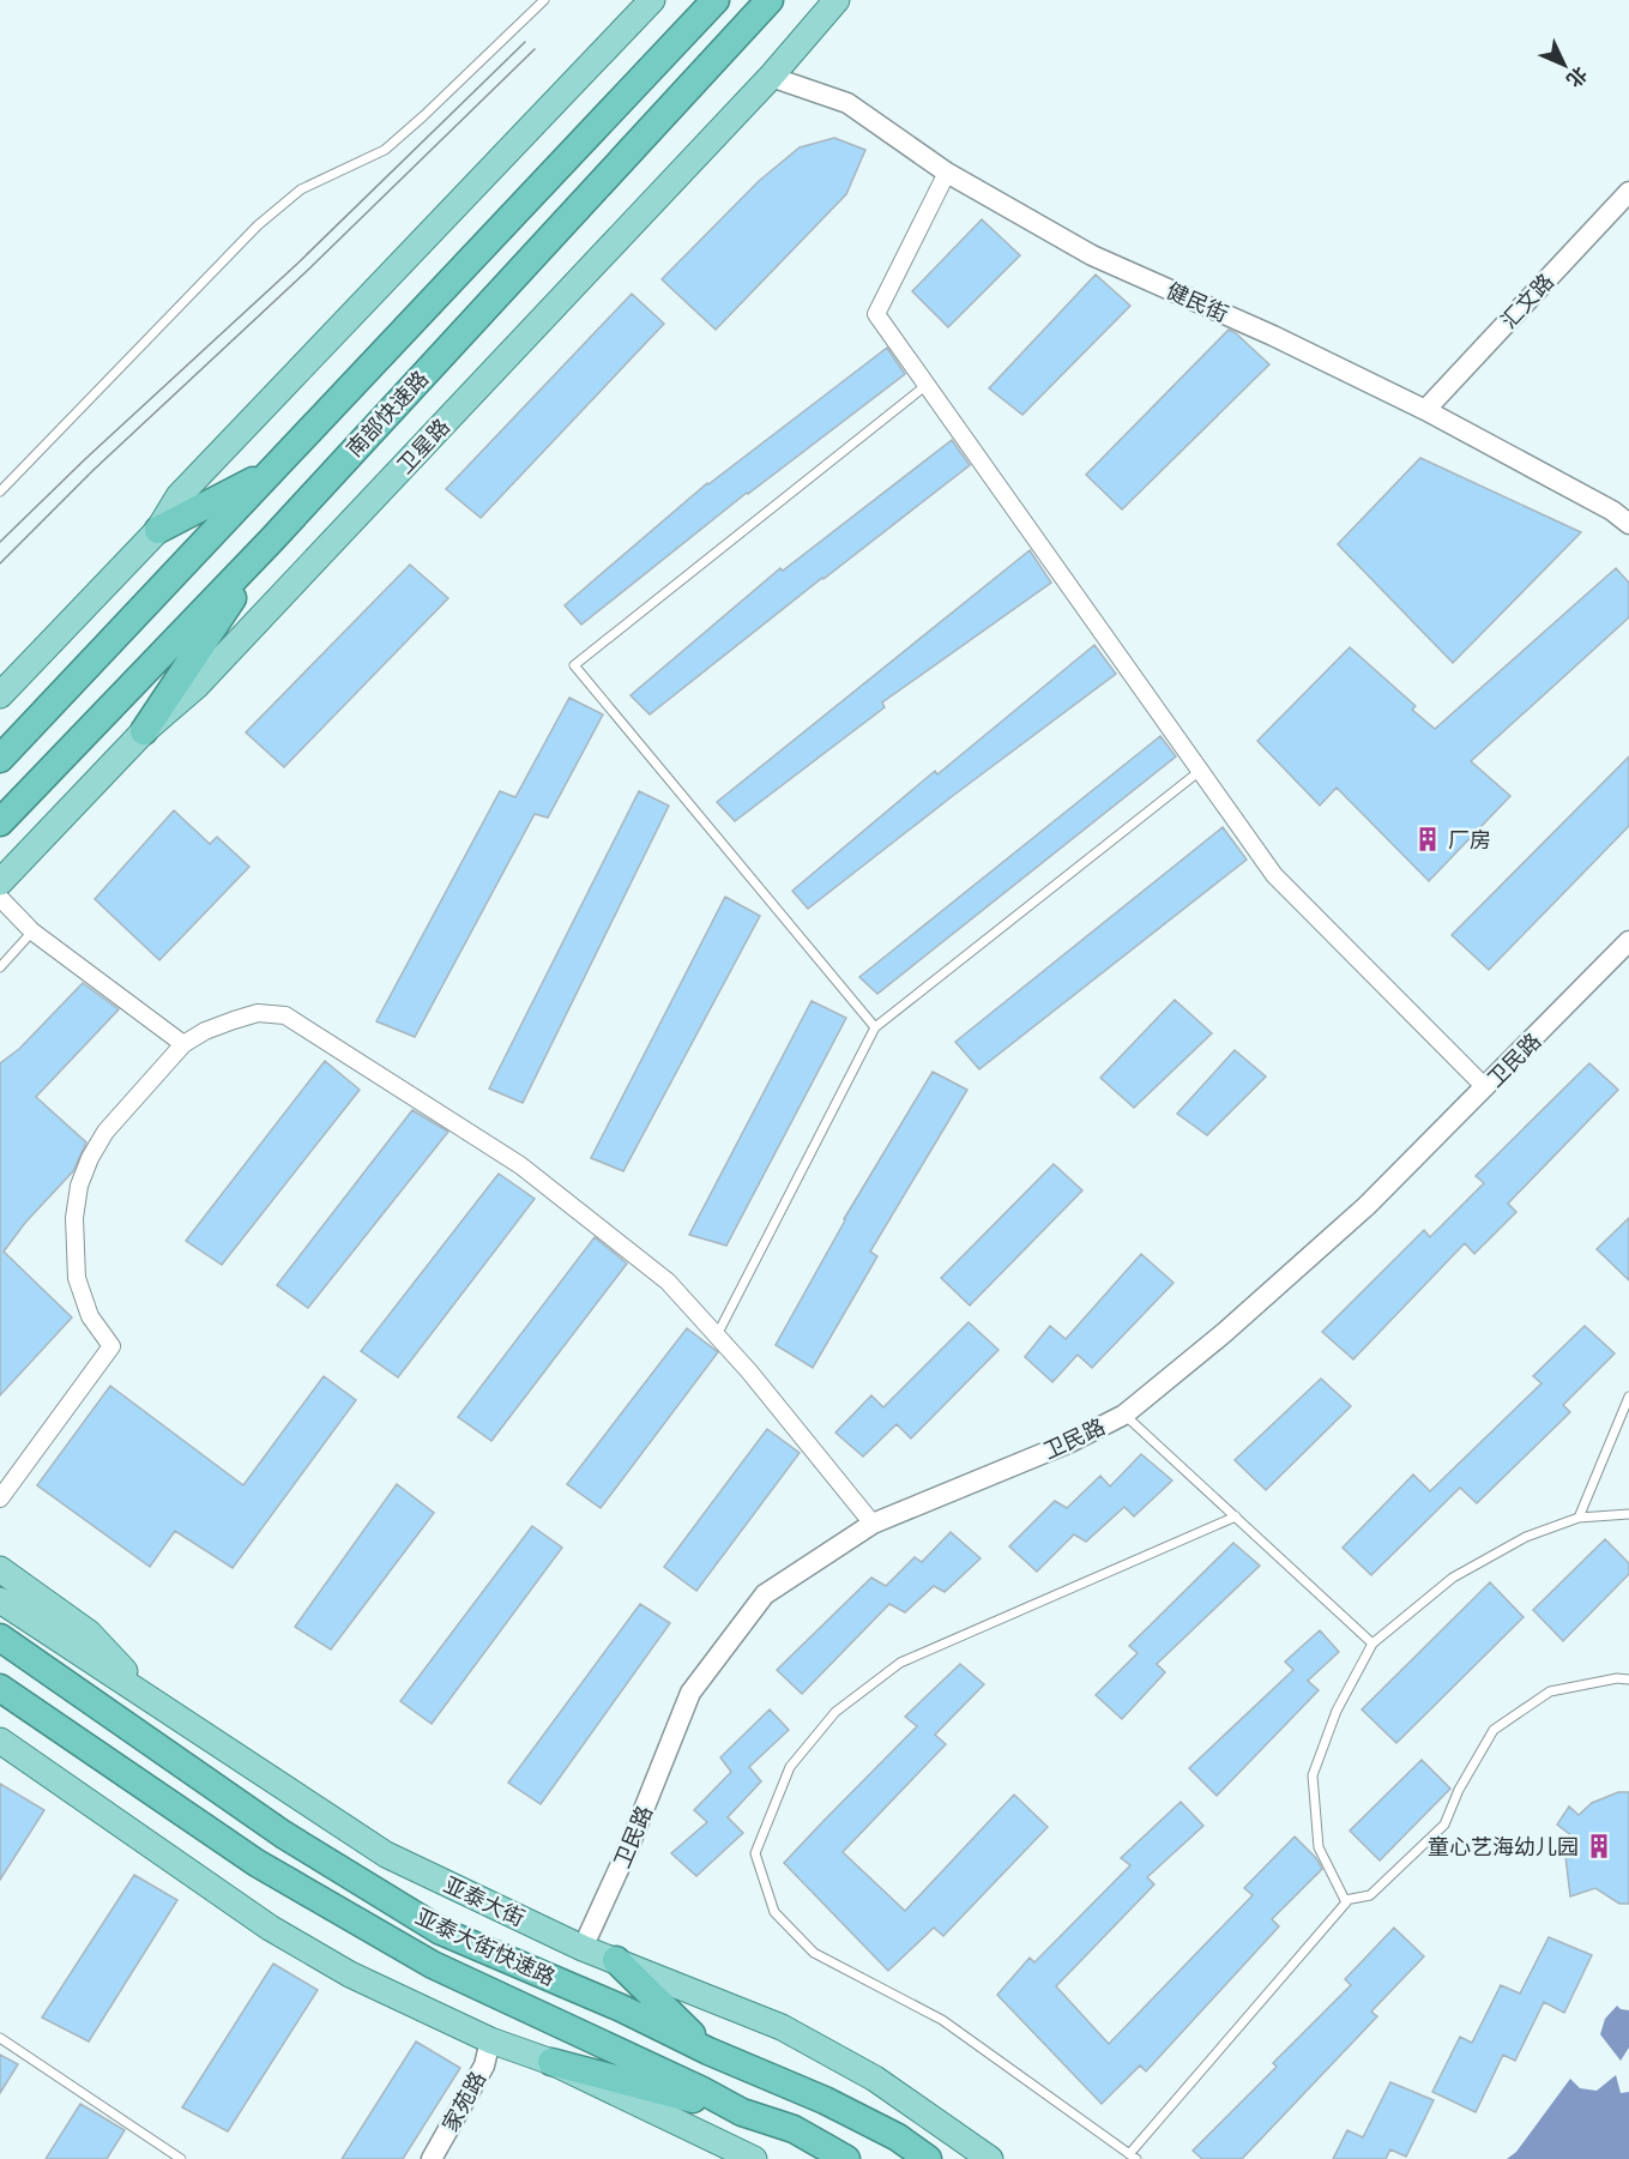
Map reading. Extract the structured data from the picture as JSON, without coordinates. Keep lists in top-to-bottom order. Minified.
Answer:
{"streets":{"highway":["南部快速路","亚泰大街快速路"],"main road":["卫星路","亚泰大街"],"street":["汇文路","健民街","卫民路","家苑路"]},"crossings":[["汇文路","健民街"],["健民街","卫星路"],["卫民路","亚泰大街"]],"places":{"building":["厂房","童心艺海幼儿园"]},"north":"bottom right"}
